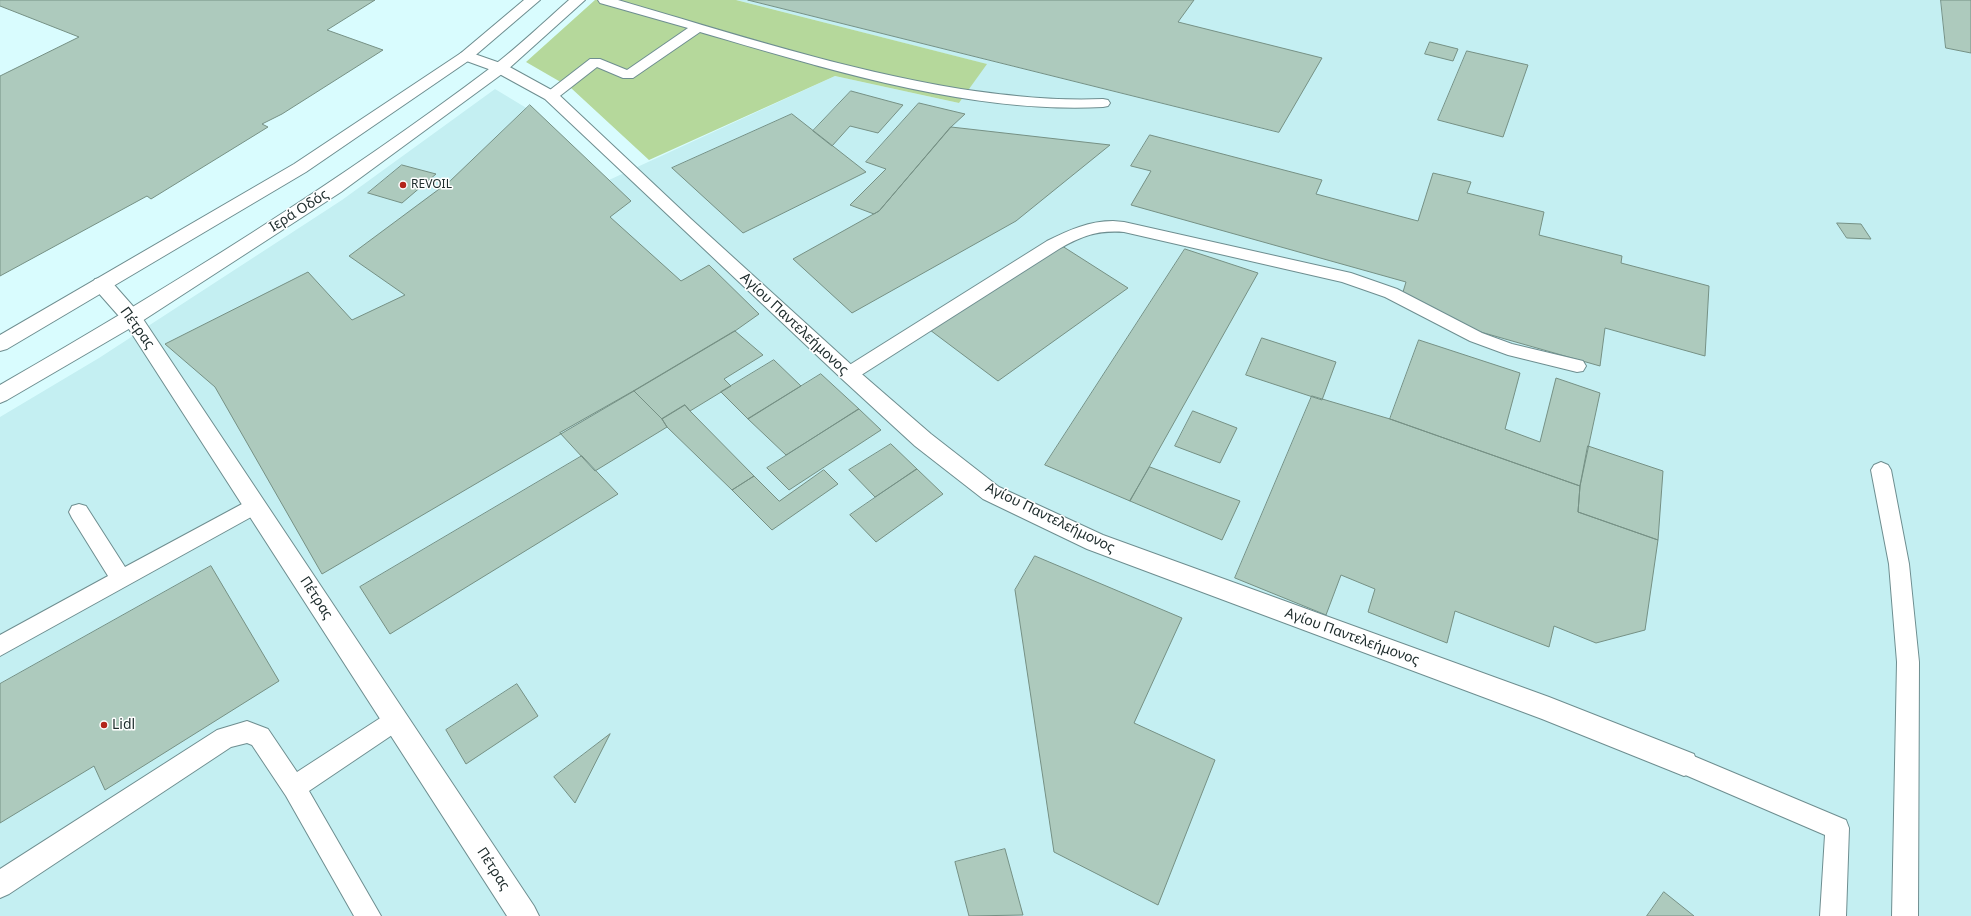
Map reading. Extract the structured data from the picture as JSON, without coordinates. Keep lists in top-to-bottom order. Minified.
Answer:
{"streets":{"street":["Ιερά Οδός","Αγίου Παντελεήμονος","Πέτρας"]},"crossings":[["Ιερά Οδός","Αγίου Παντελεήμονος"],["Ιερά Οδός","Πέτρας"]],"places":["REVOIL","Lidl"]}
